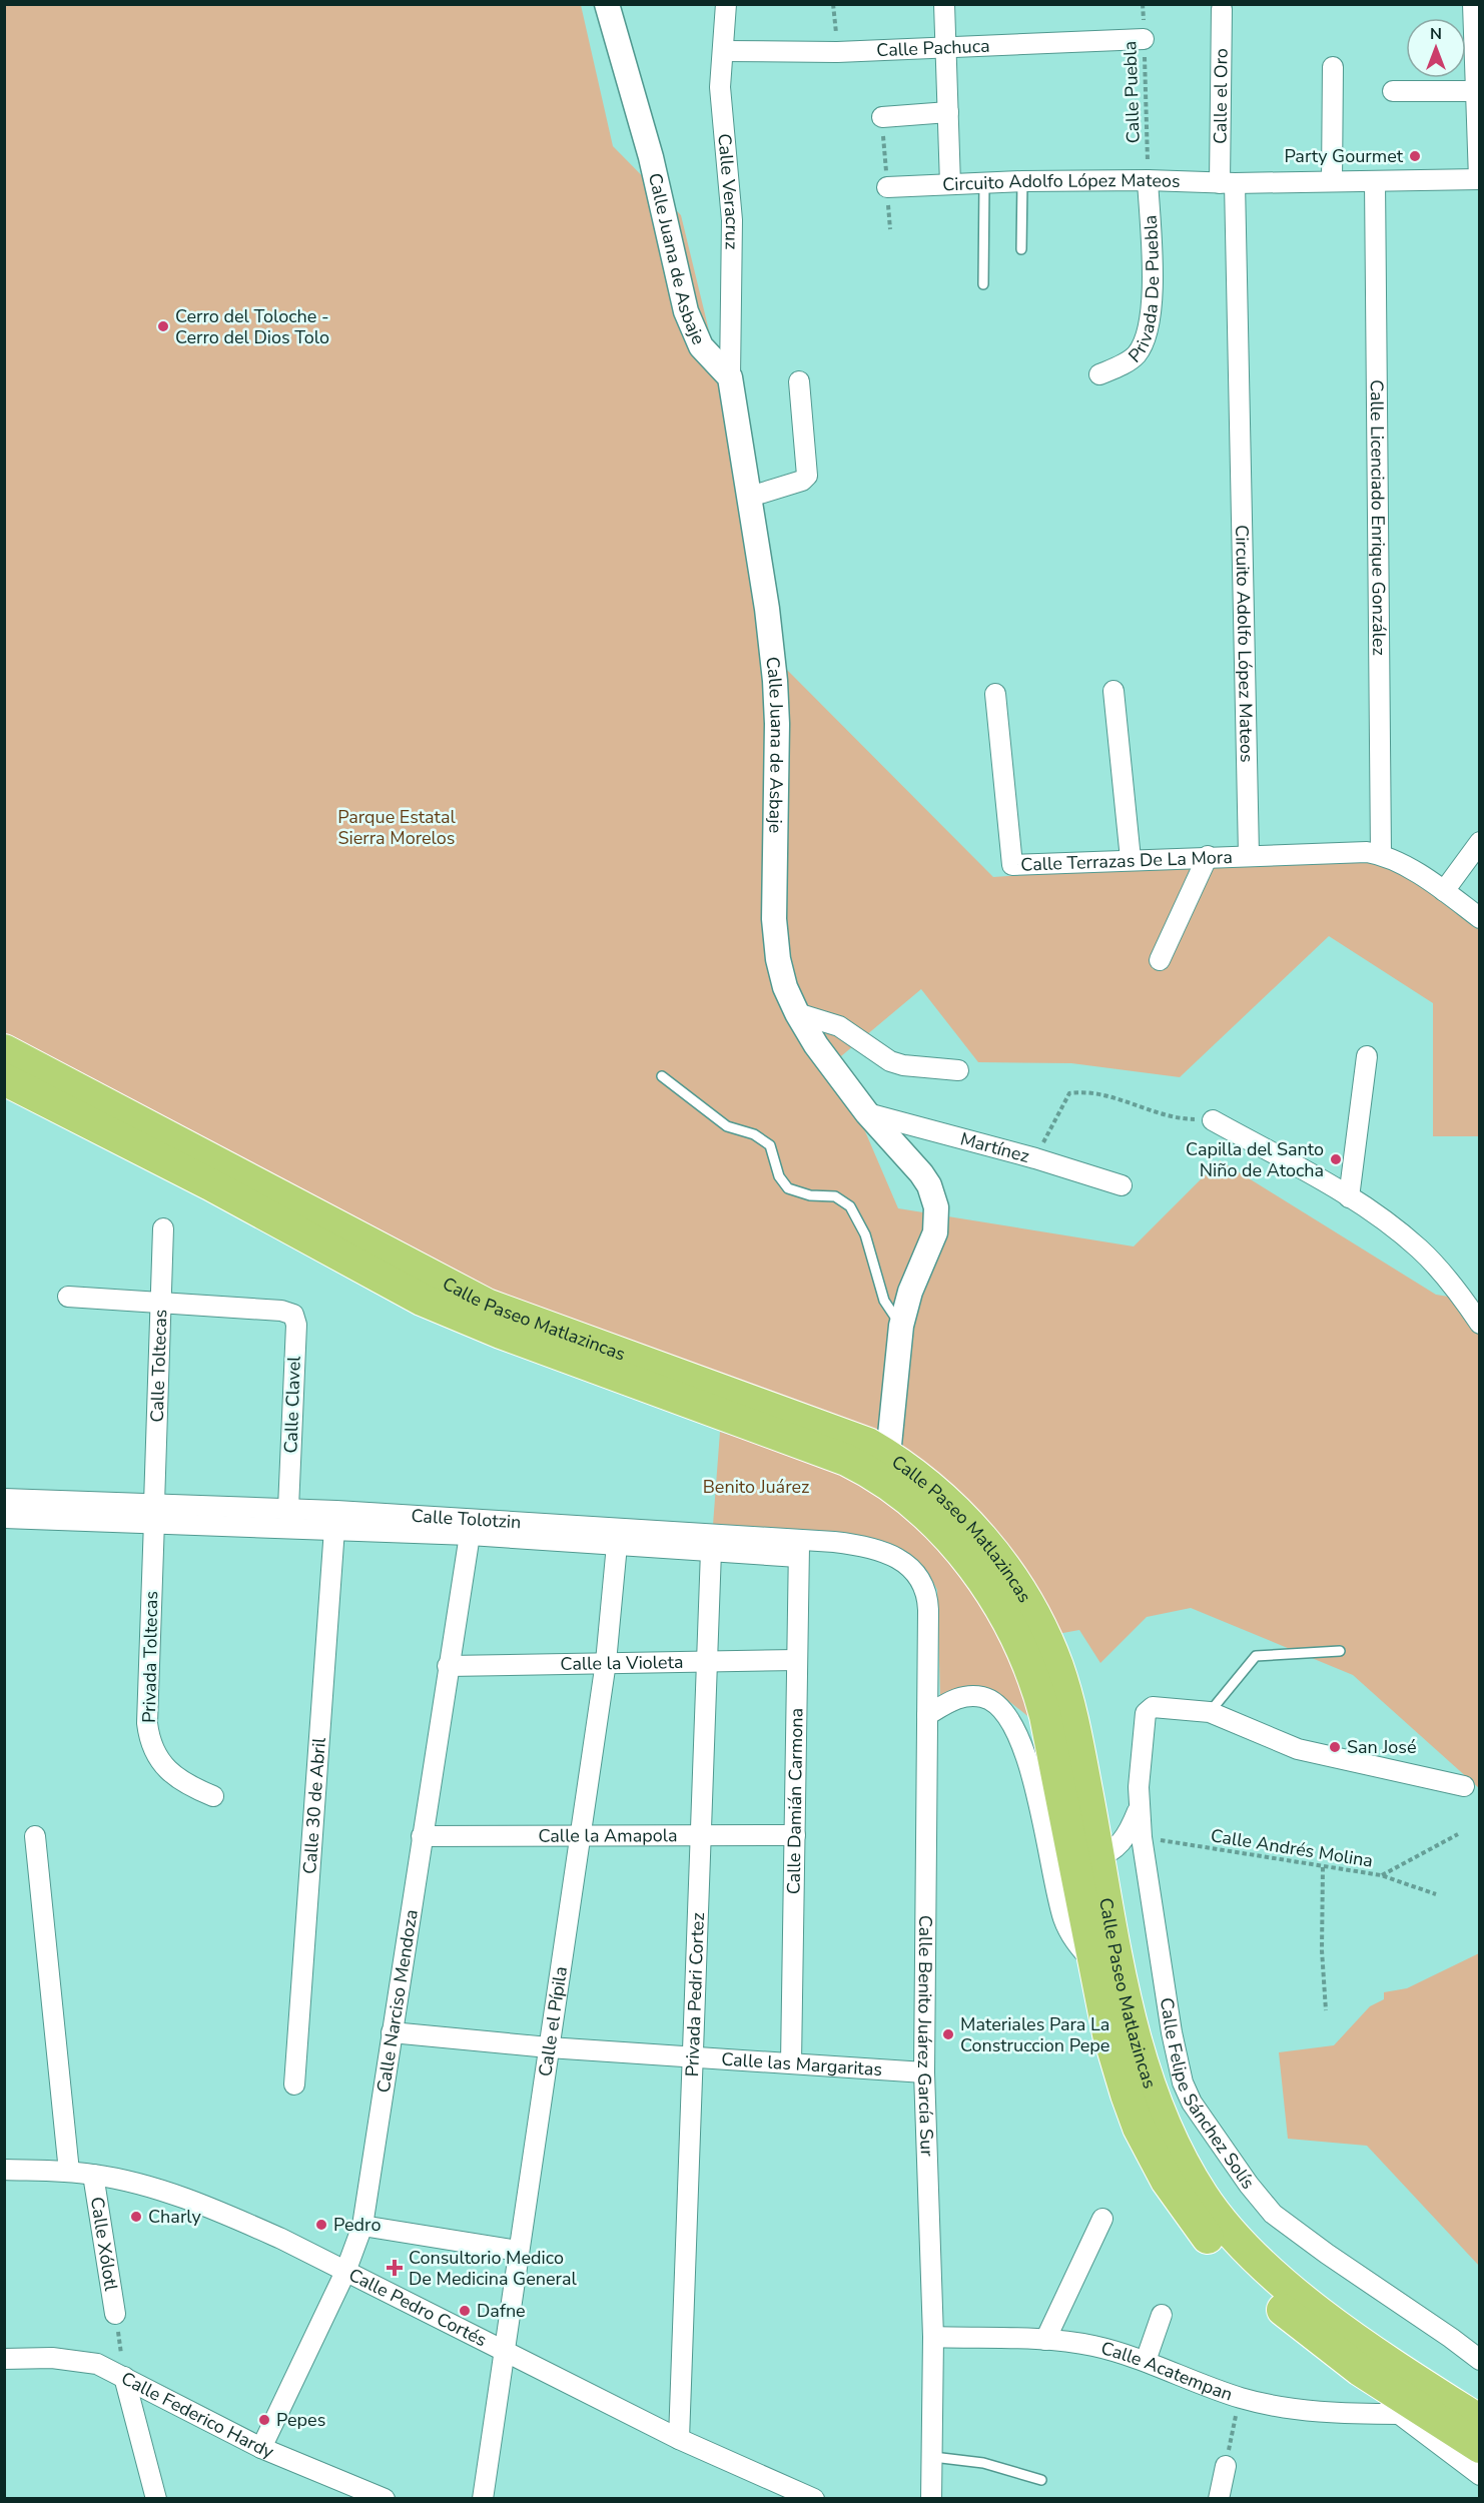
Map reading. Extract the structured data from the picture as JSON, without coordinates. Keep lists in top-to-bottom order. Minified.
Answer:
{"streets":{"highway":["Calle Paseo Matlazincas"],"street":["Calle Pachuca","Calle el Oro","Circuito Adolfo López Mateos","Calle Veracruz","Calle Juana de Asbaje","Privada De Puebla","Calle Licenciado Enrique González","Calle Terrazas De La Mora","Martínez","Calle Toltecas","Calle Clavel","Calle Tolotzin","Privada Toltecas","Calle la Violeta","Calle Damián Carmona","Calle 30 de Abril","Calle la Amapola","Privada Pedri Cortez","Calle Narciso Mendoza","Calle el Pípila","Calle Benito Juárez García Sur","Calle las Margaritas","Calle Felipe Sánchez Solís","Calle Xólotl","Calle Pedro Cortés","Calle Acatempan","Calle Federico Hardy"],"path":["Calle Puebla","Calle Andrés Molina"]},"crossings":[["Calle Pachuca","Calle Puebla"],["Calle Pachuca","Calle Veracruz"],["Calle Puebla","Circuito Adolfo López Mateos"],["Calle Puebla","Privada De Puebla"],["Calle el Oro","Circuito Adolfo López Mateos"],["Circuito Adolfo López Mateos","Privada De Puebla"],["Circuito Adolfo López Mateos","Calle Licenciado Enrique González"],["Circuito Adolfo López Mateos","Calle Terrazas De La Mora"],["Calle Veracruz","Calle Juana de Asbaje"],["Calle Juana de Asbaje","Martínez"],["Calle Juana de Asbaje","Calle Paseo Matlazincas"],["Calle Toltecas","Calle Clavel"],["Calle Toltecas","Calle Tolotzin"],["Calle Toltecas","Privada Toltecas"],["Calle Clavel","Calle Tolotzin"],["Calle Tolotzin","Privada Toltecas"],["Calle Tolotzin","Calle Damián Carmona"],["Calle Tolotzin","Calle 30 de Abril"],["Calle Tolotzin","Privada Pedri Cortez"],["Calle Tolotzin","Calle Narciso Mendoza"],["Calle Tolotzin","Calle el Pípila"],["Calle Tolotzin","Calle Benito Juárez García Sur"],["Calle la Violeta","Calle Damián Carmona"],["Calle la Violeta","Privada Pedri Cortez"],["Calle la Violeta","Calle Narciso Mendoza"],["Calle la Violeta","Calle el Pípila"],["Calle Damián Carmona","Calle la Amapola"],["Calle Damián Carmona","Calle las Margaritas"],["Calle la Amapola","Privada Pedri Cortez"],["Calle la Amapola","Calle Narciso Mendoza"],["Calle la Amapola","Calle el Pípila"],["Calle Andrés Molina","Calle Felipe Sánchez Solís"],["Privada Pedri Cortez","Calle las Margaritas"],["Privada Pedri Cortez","Calle Pedro Cortés"],["Calle Narciso Mendoza","Calle las Margaritas"],["Calle Narciso Mendoza","Calle Pedro Cortés"],["Calle Narciso Mendoza","Calle Federico Hardy"],["Calle el Pípila","Calle las Margaritas"],["Calle el Pípila","Calle Pedro Cortés"],["Calle Benito Juárez García Sur","Calle las Margaritas"],["Calle Benito Juárez García Sur","Calle Acatempan"],["Calle Xólotl","Calle Pedro Cortés"]],"parks":["Parque Estatal Sierra Morelos","Benito Juárez"],"places":{"other":["Party Gourmet","Cerro del Toloche - Cerro del Dios Tolo","Capilla del Santo Niño de Atocha","San José","Materiales Para La Construccion Pepe","Charly","Pedro","Dafne","Pepes"],"health":["Consultorio Medico De Medicina General"]},"north":"top"}
